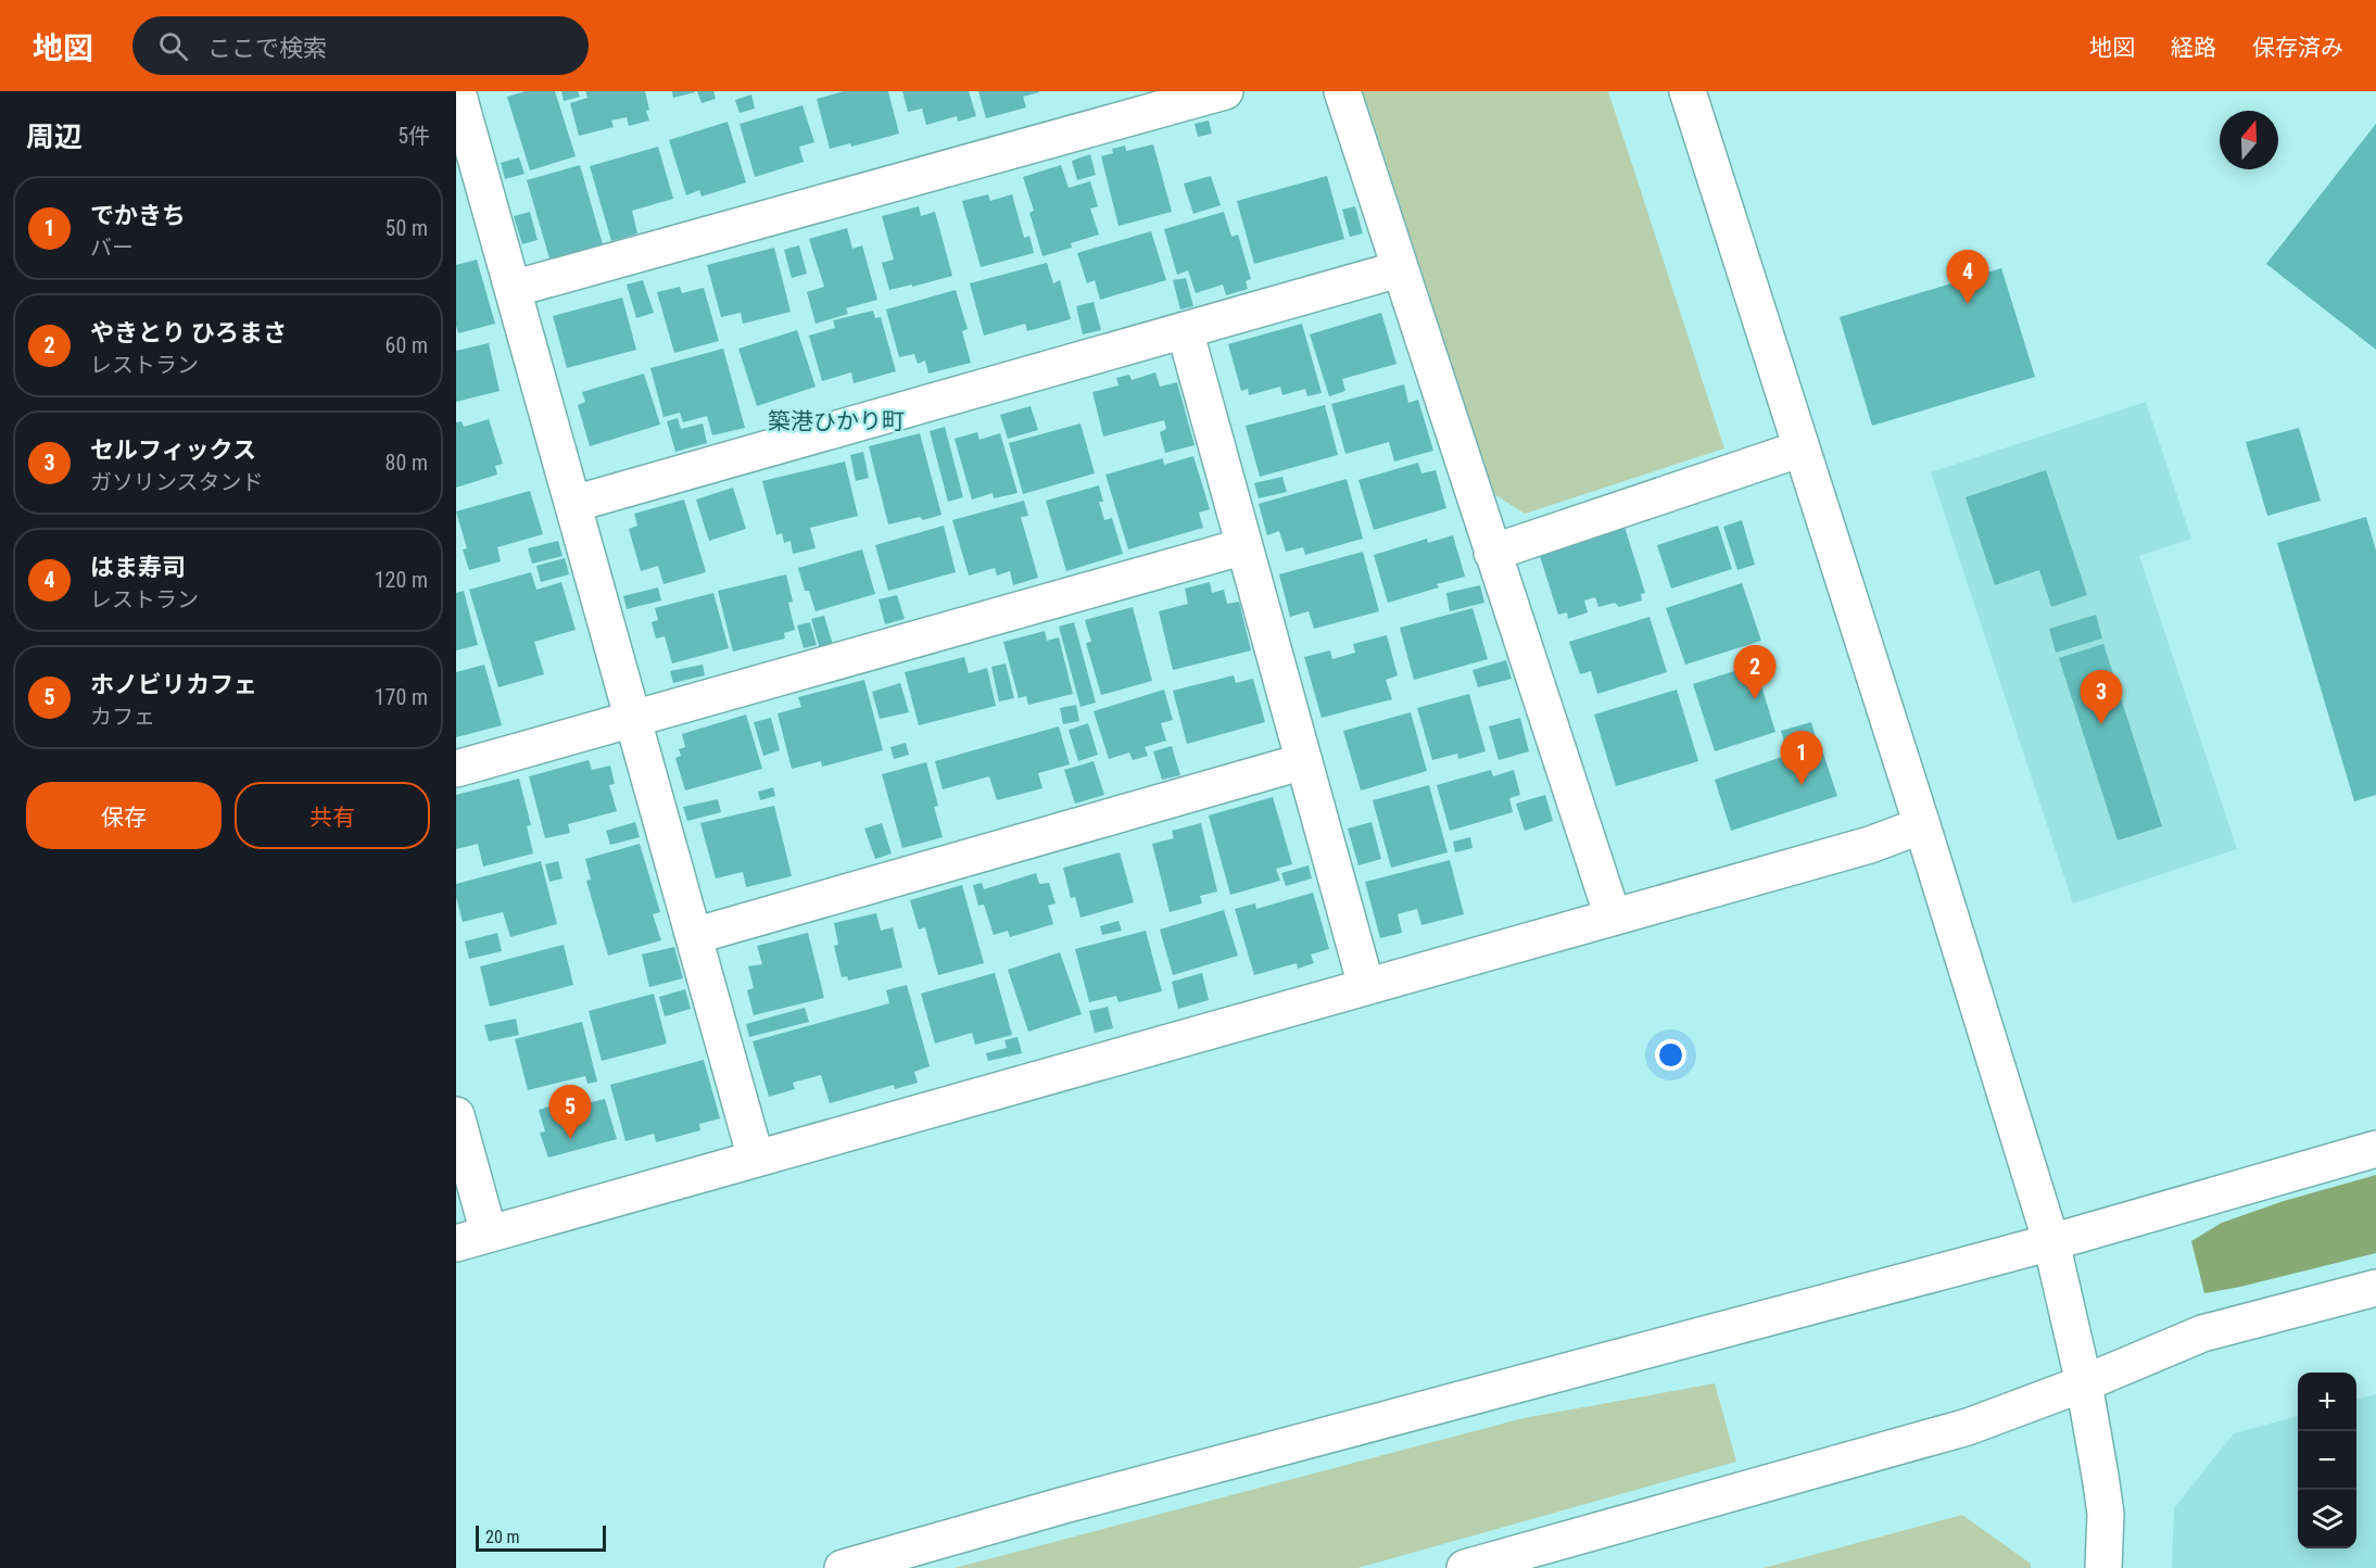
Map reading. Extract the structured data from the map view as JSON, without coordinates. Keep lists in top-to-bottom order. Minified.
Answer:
{"districts":["築港ひかり町"],"scale_bar":"20 m","north":"top","page":{"header":"地図","search":"ここで検索","nav":["地図","経路","保存済み"],"heading":["周辺","5件"],"list":[{"mark":"1","name":"でかきち","note":"バー","value":"50 m"},{"mark":"2","name":"やきとり ひろまさ","note":"レストラン","value":"60 m"},{"mark":"3","name":"セルフィックス","note":"ガソリンスタンド","value":"80 m"},{"mark":"4","name":"はま寿司","note":"レストラン","value":"120 m"},{"mark":"5","name":"ホノビリカフェ","note":"カフェ","value":"170 m"}],"pins":["4","2","3","1","5"],"buttons":["保存","共有"],"map_buttons":["+","−"],"scale":"20 m"}}
